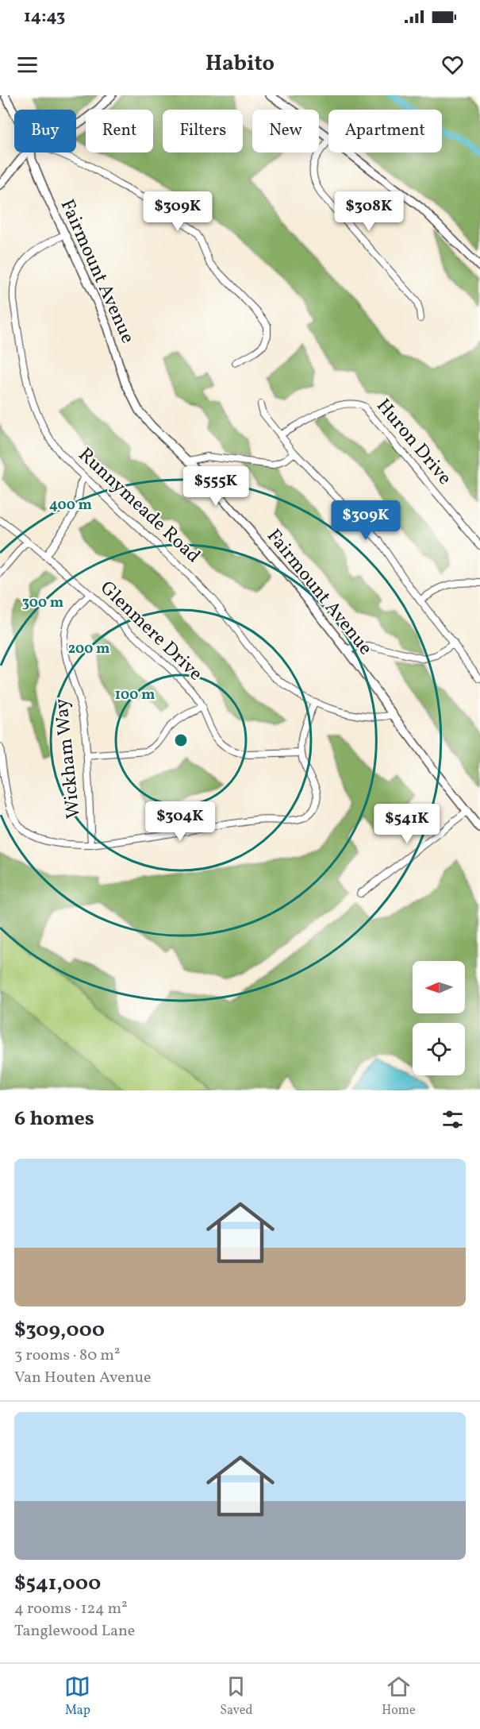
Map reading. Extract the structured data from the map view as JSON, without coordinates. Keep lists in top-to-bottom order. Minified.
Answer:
{"streets":{"main road":["Fairmount Avenue"],"street":["Huron Drive","Runnymeade Road","Glenmere Drive","Wickham Way"]},"crossings":[["Fairmount Avenue","Runnymeade Road"],["Glenmere Drive","Wickham Way"]],"north":"left","page":{"status":"14:43","header":"Habito","chip":["Buy","Rent","Filters","New","Apartment"],"price":["$309K","$308K","$555K","$309K","$304K","$541K"],"heading":"6 homes","list":[{"name":"$309,000","note":"3 rooms · 80 m² · Van Houten Avenue"},{"name":"$541,000","note":"4 rooms · 124 m² · Tanglewood Lane"}],"tabs":["Map","Saved","Home"]},"rings":["400 m","300 m","200 m","100 m"]}
